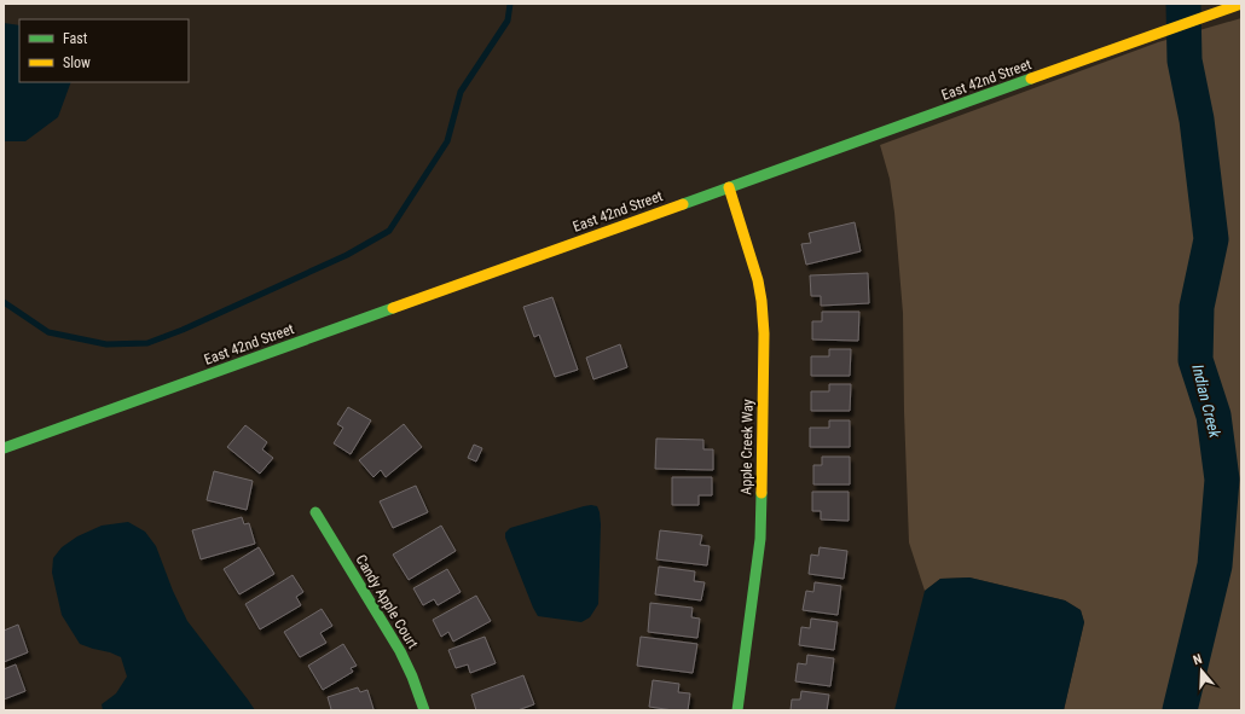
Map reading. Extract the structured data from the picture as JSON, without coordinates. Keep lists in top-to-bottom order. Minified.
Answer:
{"streets":{"street":["East 42nd Street","Apple Creek Way","Candy Apple Court"]},"crossings":[["East 42nd Street","Apple Creek Way"]],"water":["Indian Creek"],"legend":["Fast","Slow"],"north":"top"}
